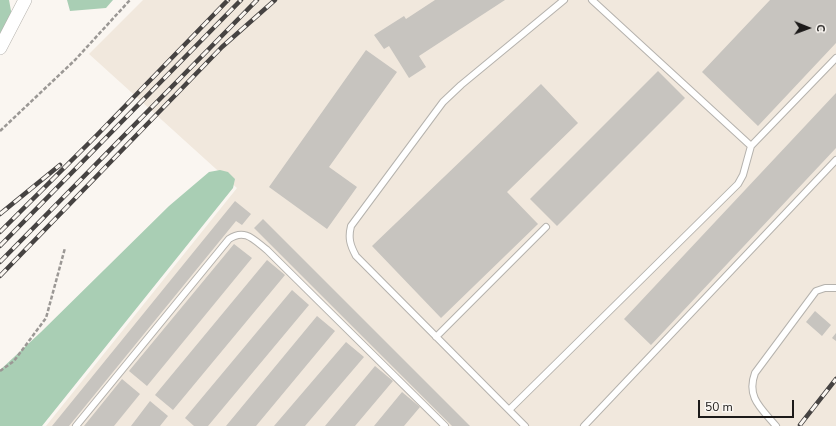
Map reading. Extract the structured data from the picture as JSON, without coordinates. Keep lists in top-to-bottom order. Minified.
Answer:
{"scale_bar":"50 m","north":"right"}
